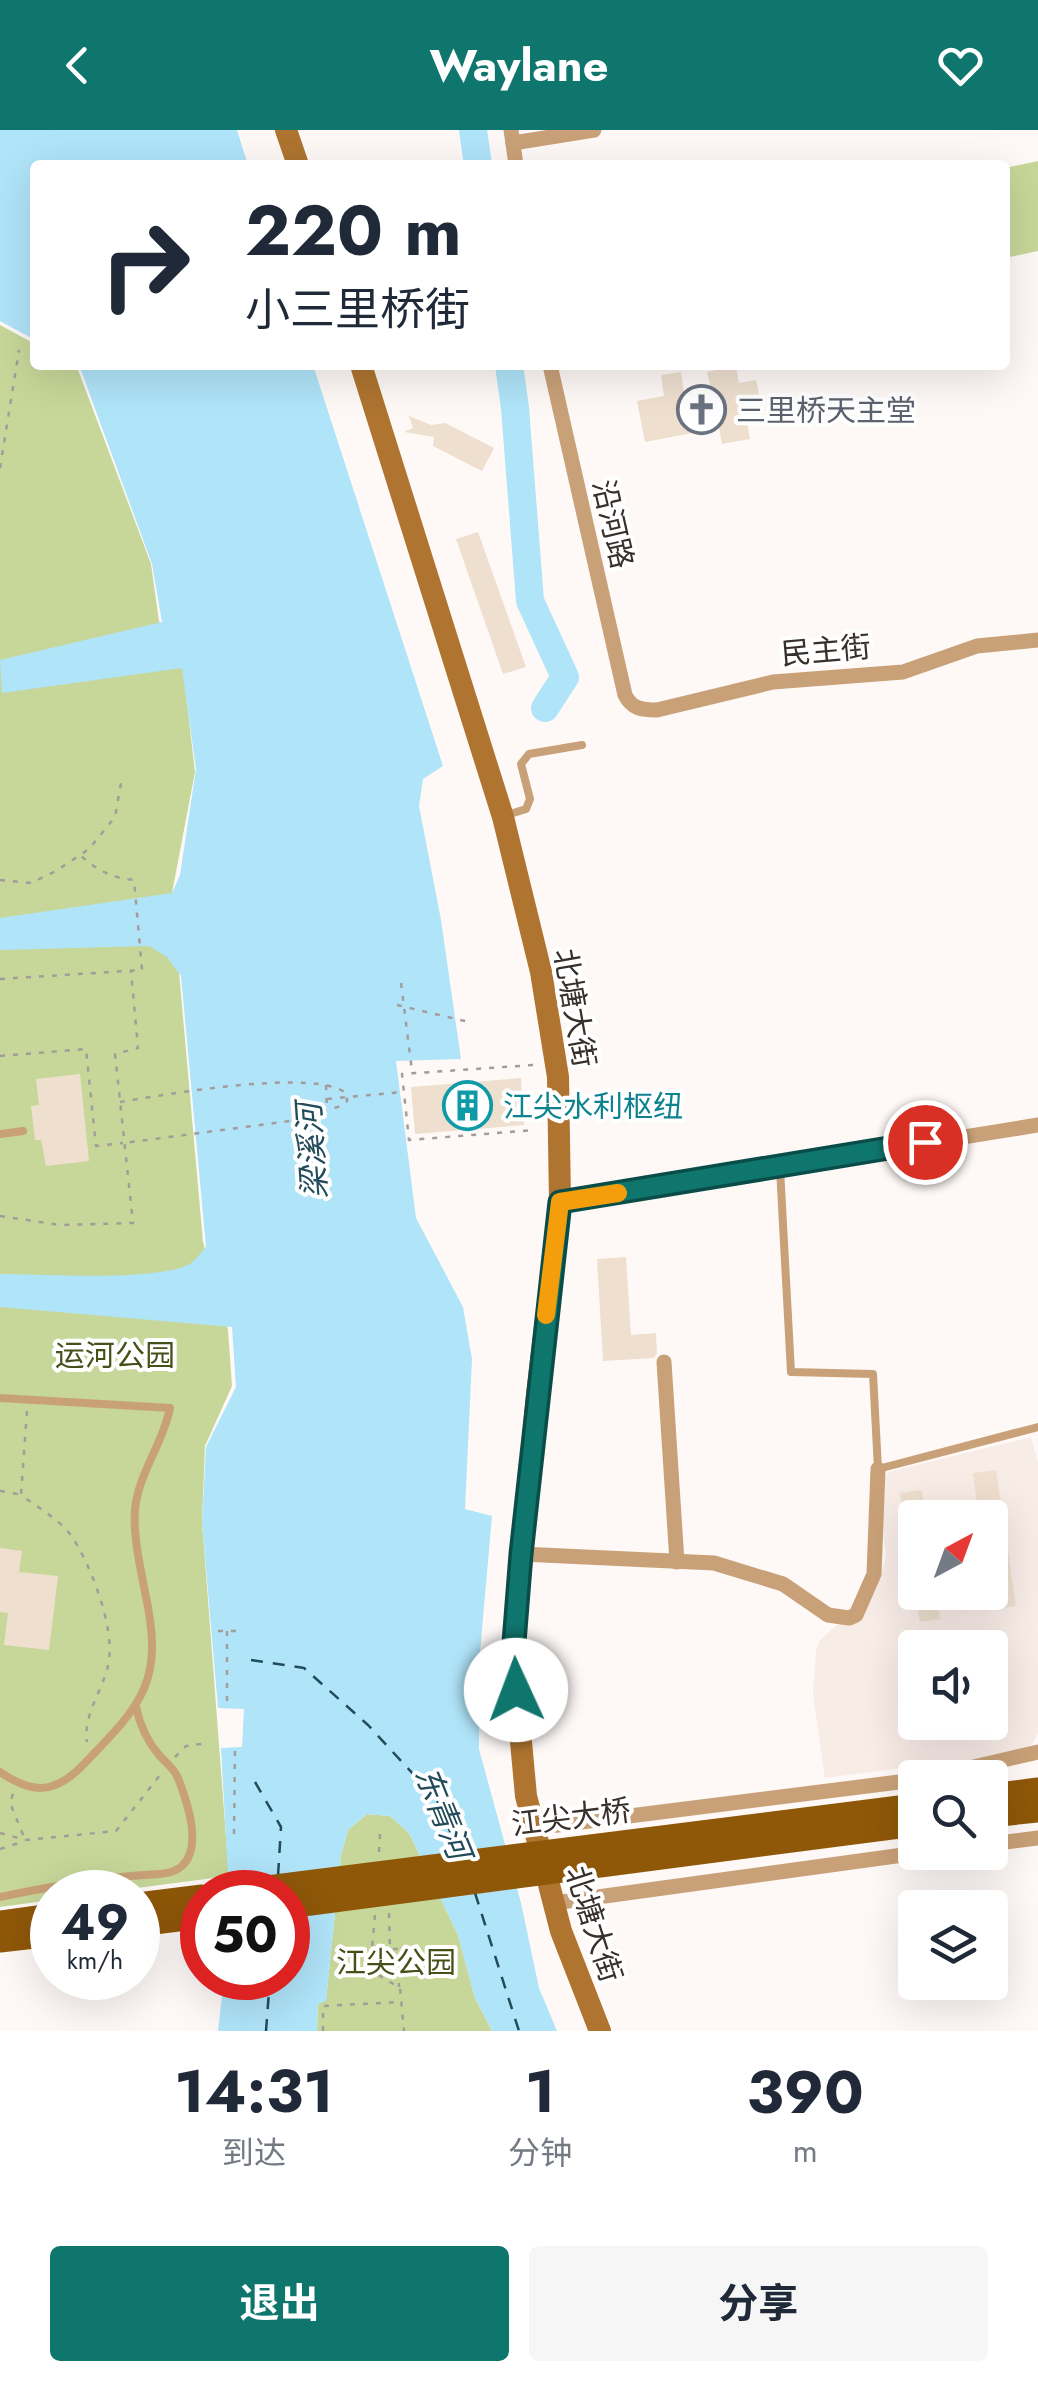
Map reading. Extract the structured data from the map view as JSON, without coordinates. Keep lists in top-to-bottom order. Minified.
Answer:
{"streets":{"main road":["北塘大街","江尖大桥"],"street":["沿河路","民主街"]},"crossings":[["沿河路","民主街"]],"water":["梁溪河","东青河"],"parks":["运河公园","江尖公园"],"places":{"church":["三里桥天主堂"],"building":["江尖水利枢纽"]},"north":"top right","page":{"header":"Waylane","turn":["220 m","小三里桥街"],"speed":"49 km/h","limit":"50","eta":["14:31","到达","1","分钟","390","m"],"buttons":["退出","分享"]}}
